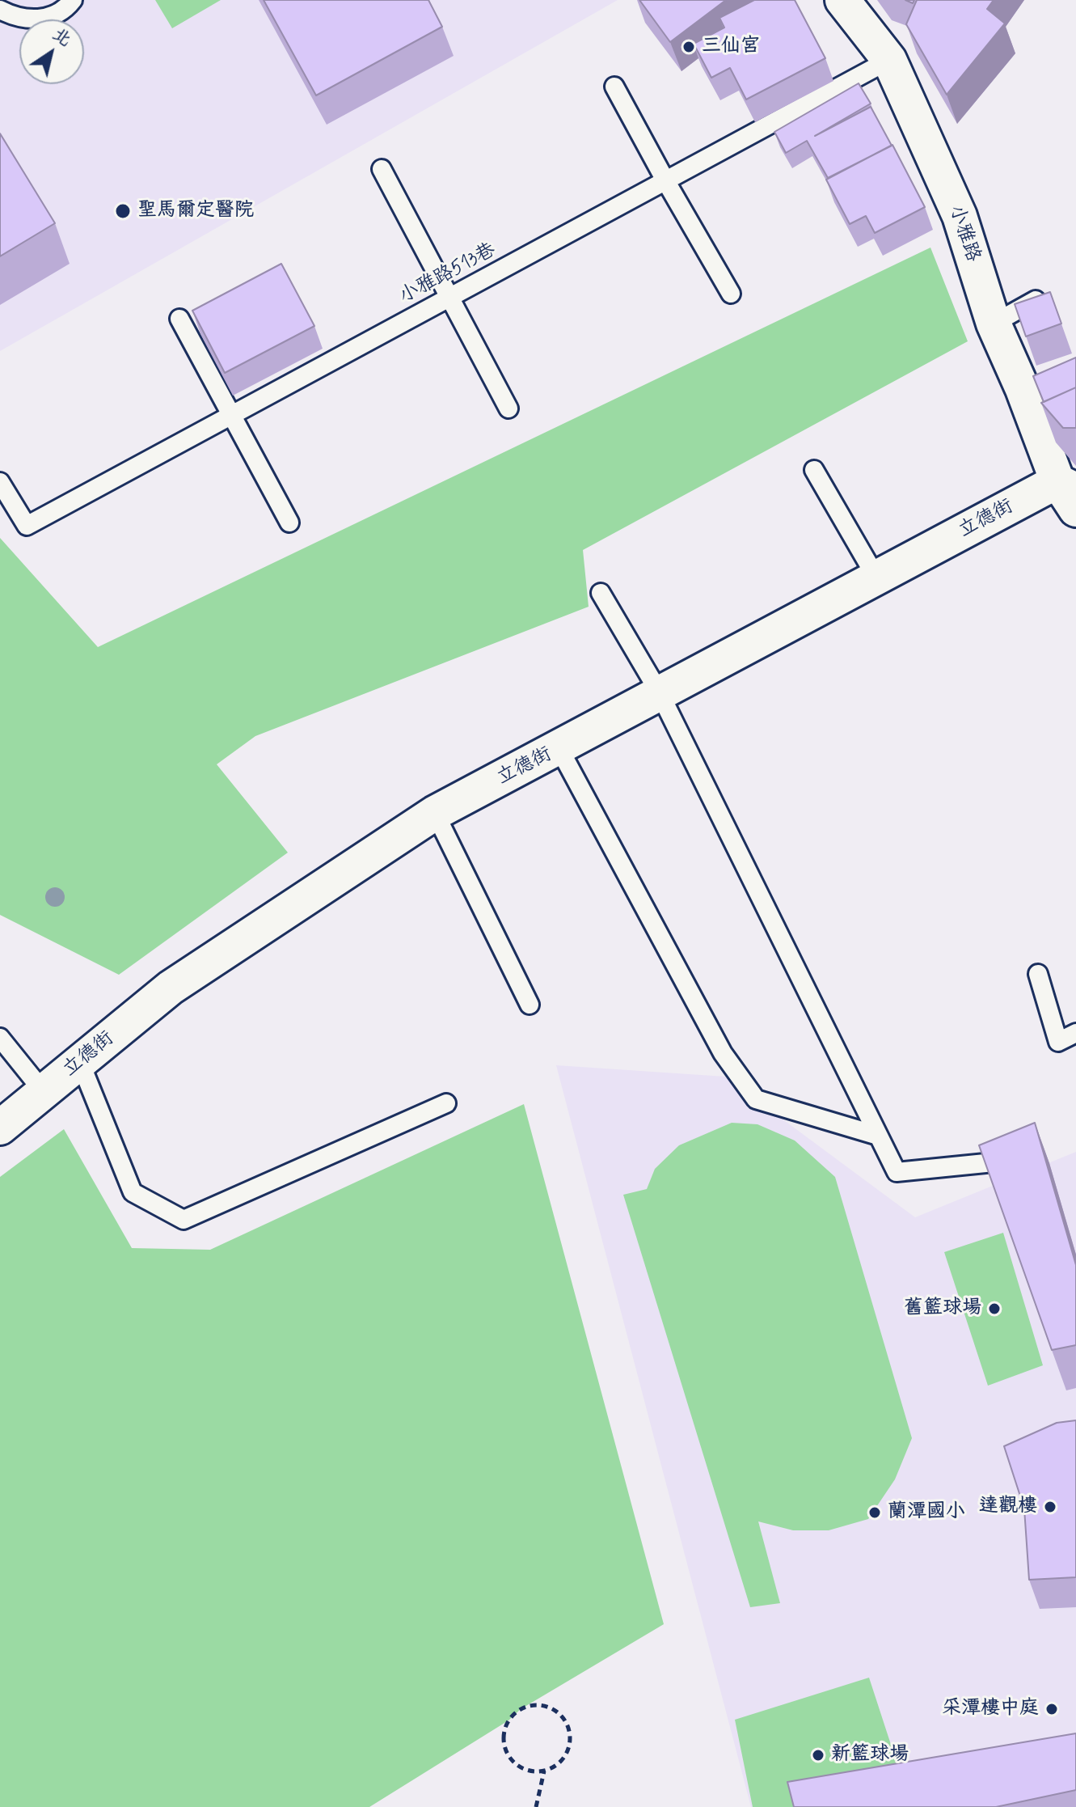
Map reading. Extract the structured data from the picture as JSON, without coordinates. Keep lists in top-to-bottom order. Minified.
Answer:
{"streets":{"street":["小雅路","立德街"],"lane":["小雅路513巷"]},"crossings":[["小雅路","小雅路513巷"],["小雅路","立德街"]],"places":["三仙宮","聖馬爾定醫院","舊籃球場","達觀樓","蘭潭國小","采潭樓中庭","新籃球場"],"north":"top right"}
